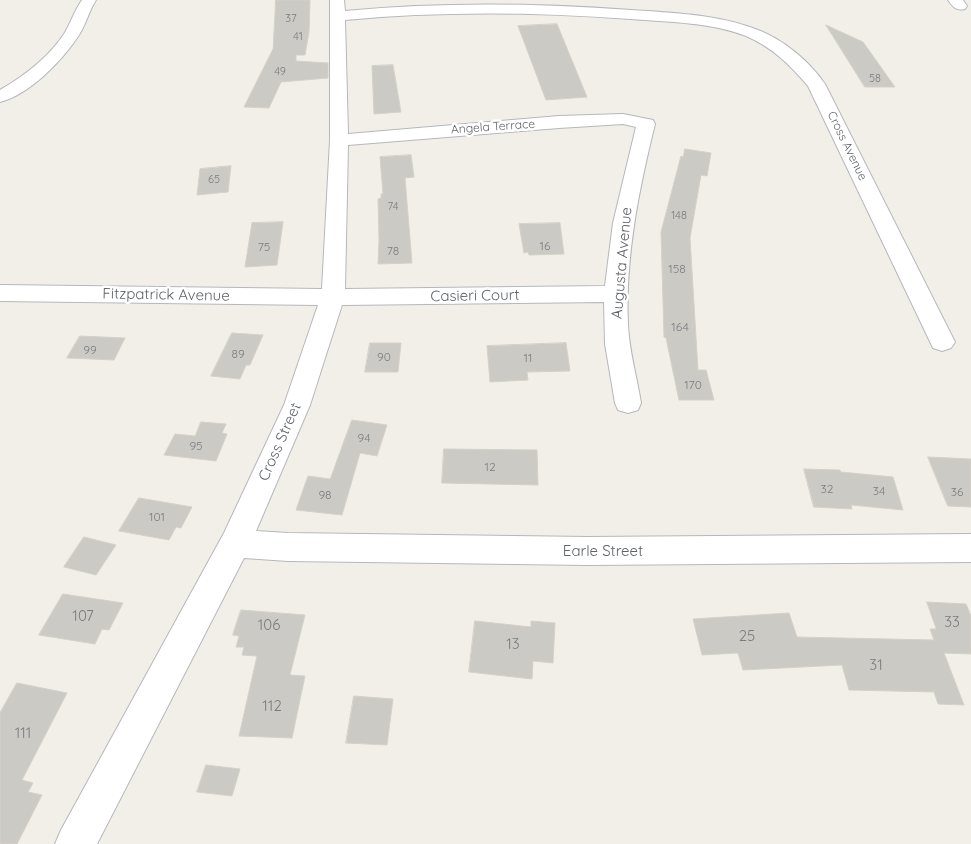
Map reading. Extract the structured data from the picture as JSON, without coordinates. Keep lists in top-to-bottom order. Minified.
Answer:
{"streets":{"street":["Angela Terrace","Cross Avenue","Augusta Avenue","Fitzpatrick Avenue","Casieri Court","Cross Street","Earle Street"]},"crossings":[["Angela Terrace","Augusta Avenue"],["Angela Terrace","Cross Street"],["Cross Avenue","Cross Street"],["Augusta Avenue","Casieri Court"],["Fitzpatrick Avenue","Casieri Court"],["Fitzpatrick Avenue","Cross Street"],["Casieri Court","Cross Street"],["Cross Street","Earle Street"]],"house_numbers":["37","41","49","58","65","74","148","16","75","78","158","164","99","89","90","11","170","94","95","12","32","34","36","98","101","107","33","106","25","13","31","112","111"]}
